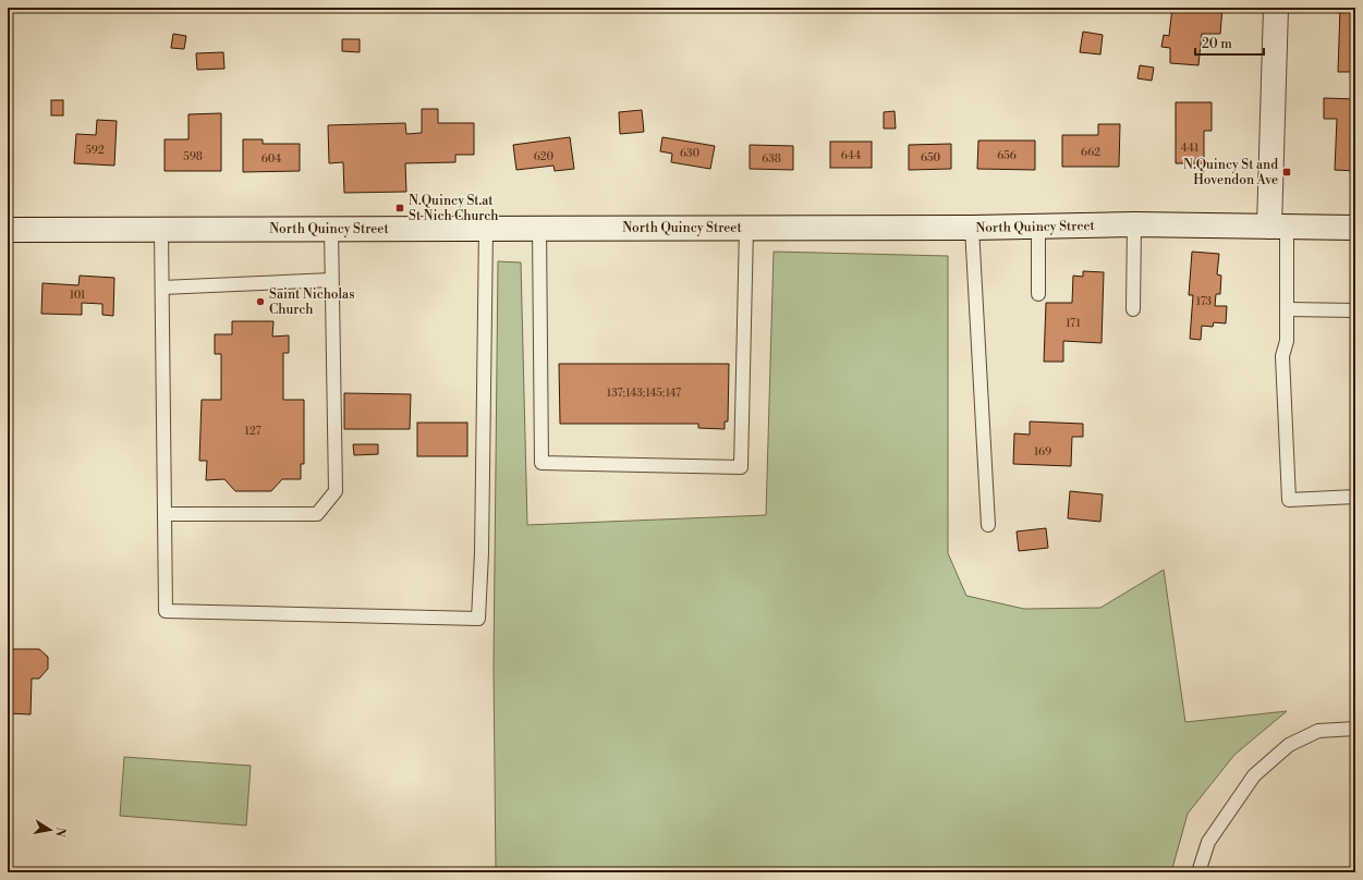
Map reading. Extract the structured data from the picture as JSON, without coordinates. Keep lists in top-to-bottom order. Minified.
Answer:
{"streets":{"main road":["North Quincy Street"]},"places":{"transit":["N.Quincy St and Hovendon Ave","N.Quincy St.at St Nich Church"],"other":["Saint Nicholas Church"]},"house_numbers":["441","592","662","630","644","656","598","620","650","604","638","101","173","171","137;143;145;147","127","169"],"scale_bar":"20 m","north":"right"}
